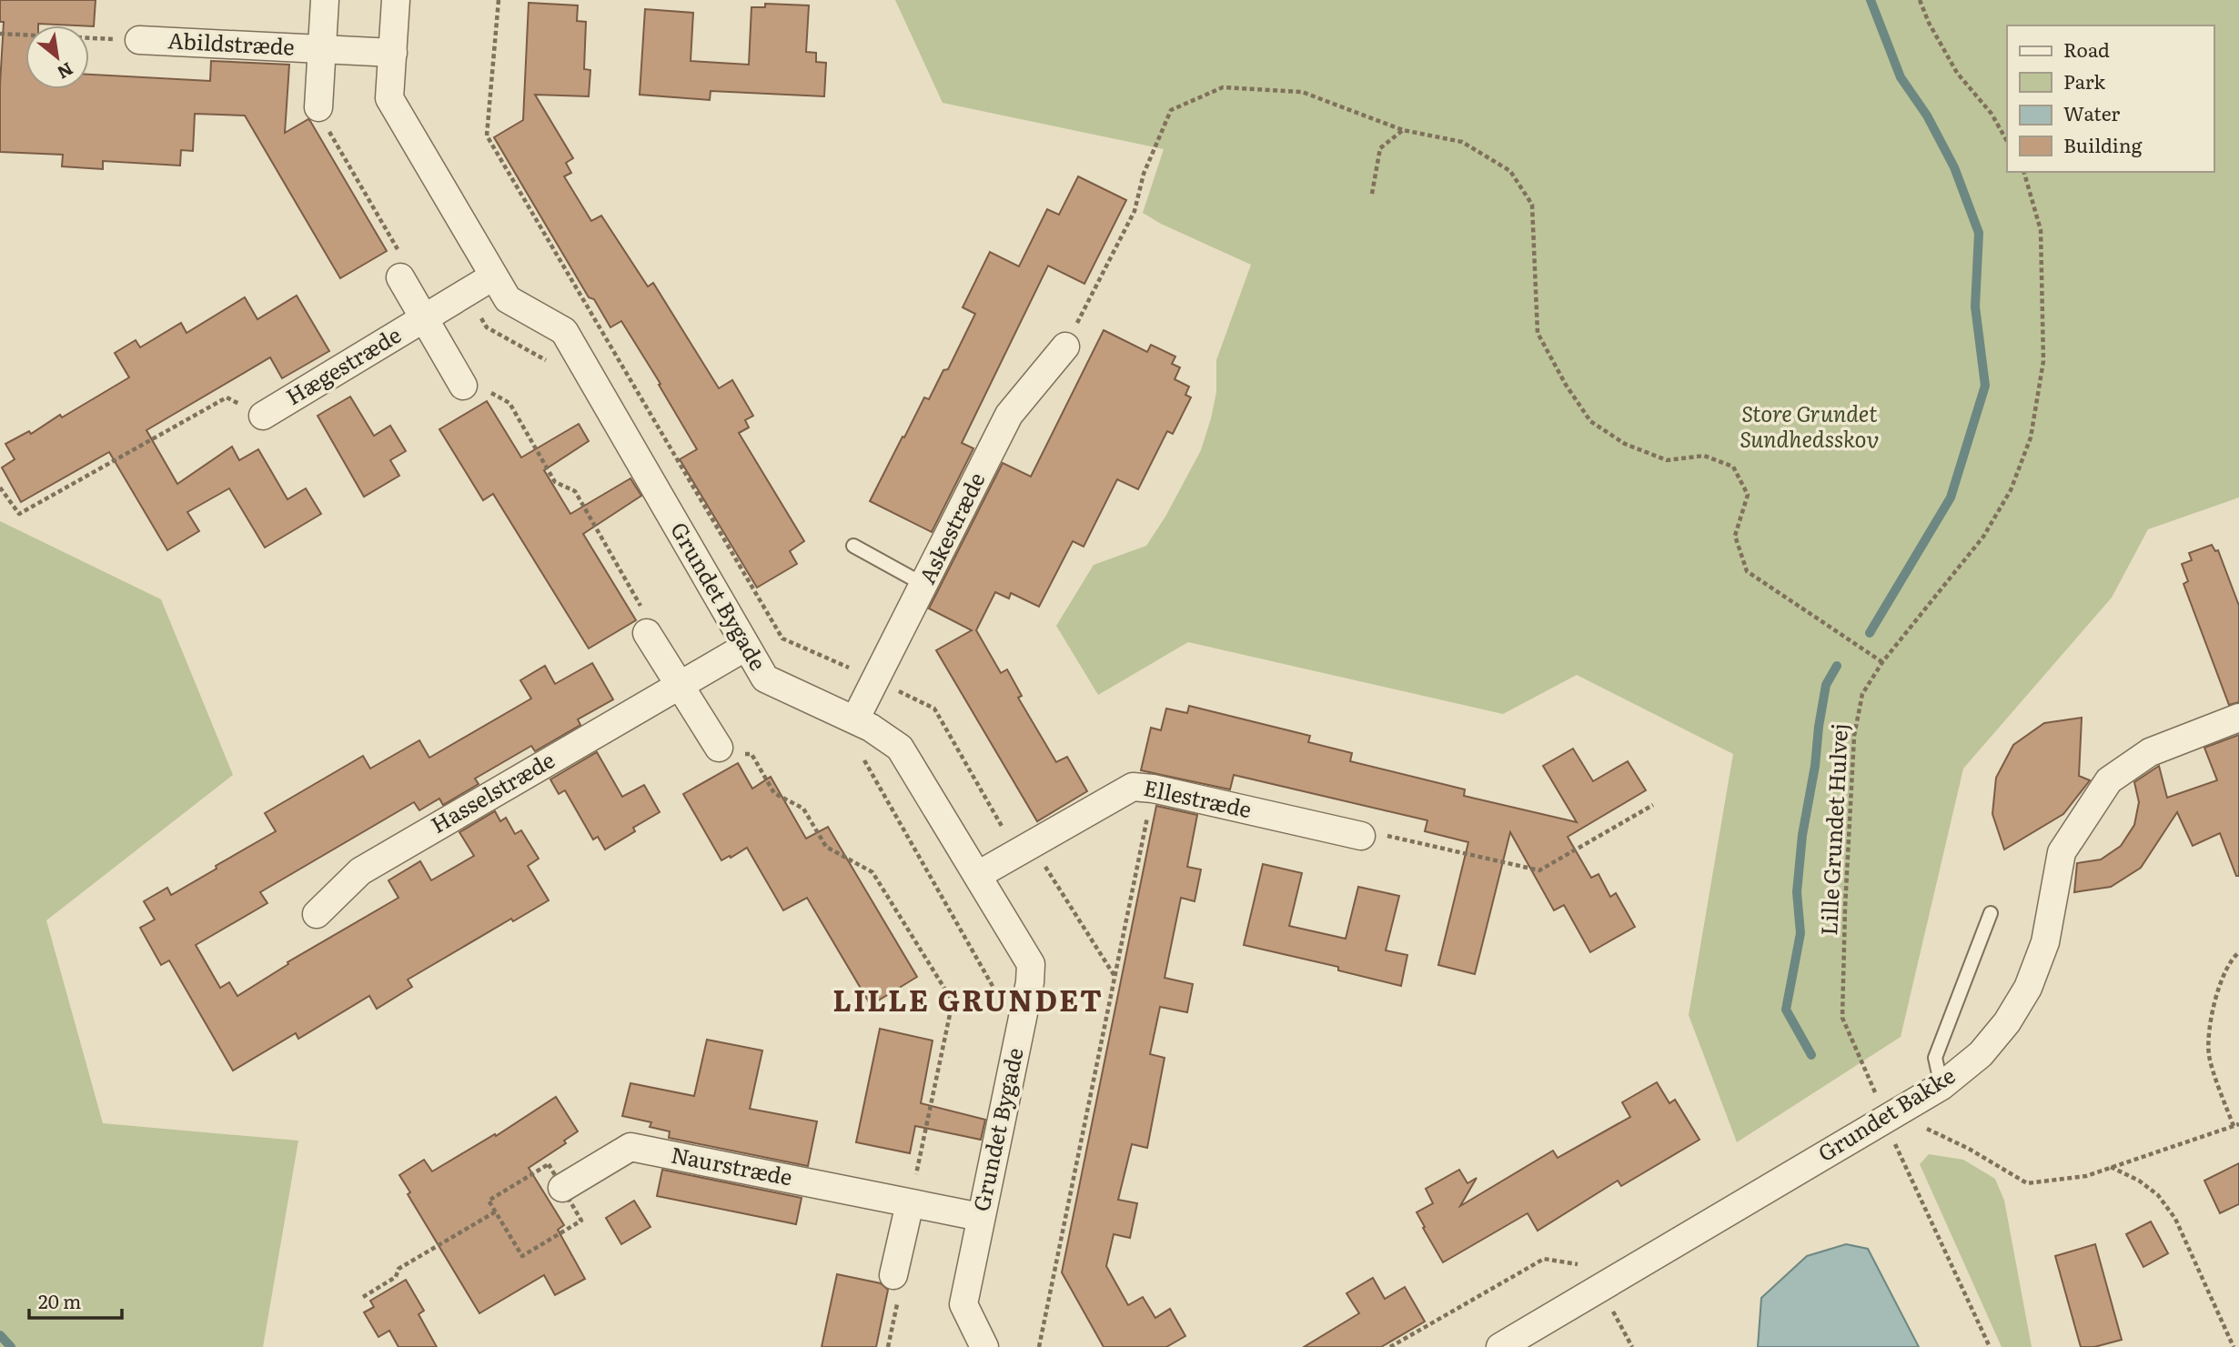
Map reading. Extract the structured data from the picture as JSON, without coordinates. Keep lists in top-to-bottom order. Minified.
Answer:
{"streets":{"street":["Abildstræde","Hægestræde","Askestræde","Grundet Bygade","Hasselstræde","Ellestræde","Grundet Bakke","Naurstræde"],"path":["Lille Grundet Hulvej"]},"crossings":[["Abildstræde","Grundet Bygade"],["Hægestræde","Grundet Bygade"],["Askestræde","Grundet Bygade"],["Grundet Bygade","Hasselstræde"],["Grundet Bygade","Ellestræde"],["Grundet Bygade","Naurstræde"],["Lille Grundet Hulvej","Grundet Bakke"]],"districts":["LILLE GRUNDET"],"parks":["Store Grundet Sundhedsskov"],"legend":["Road","Park","Water","Building"],"scale_bar":"20 m","north":"bottom right"}
